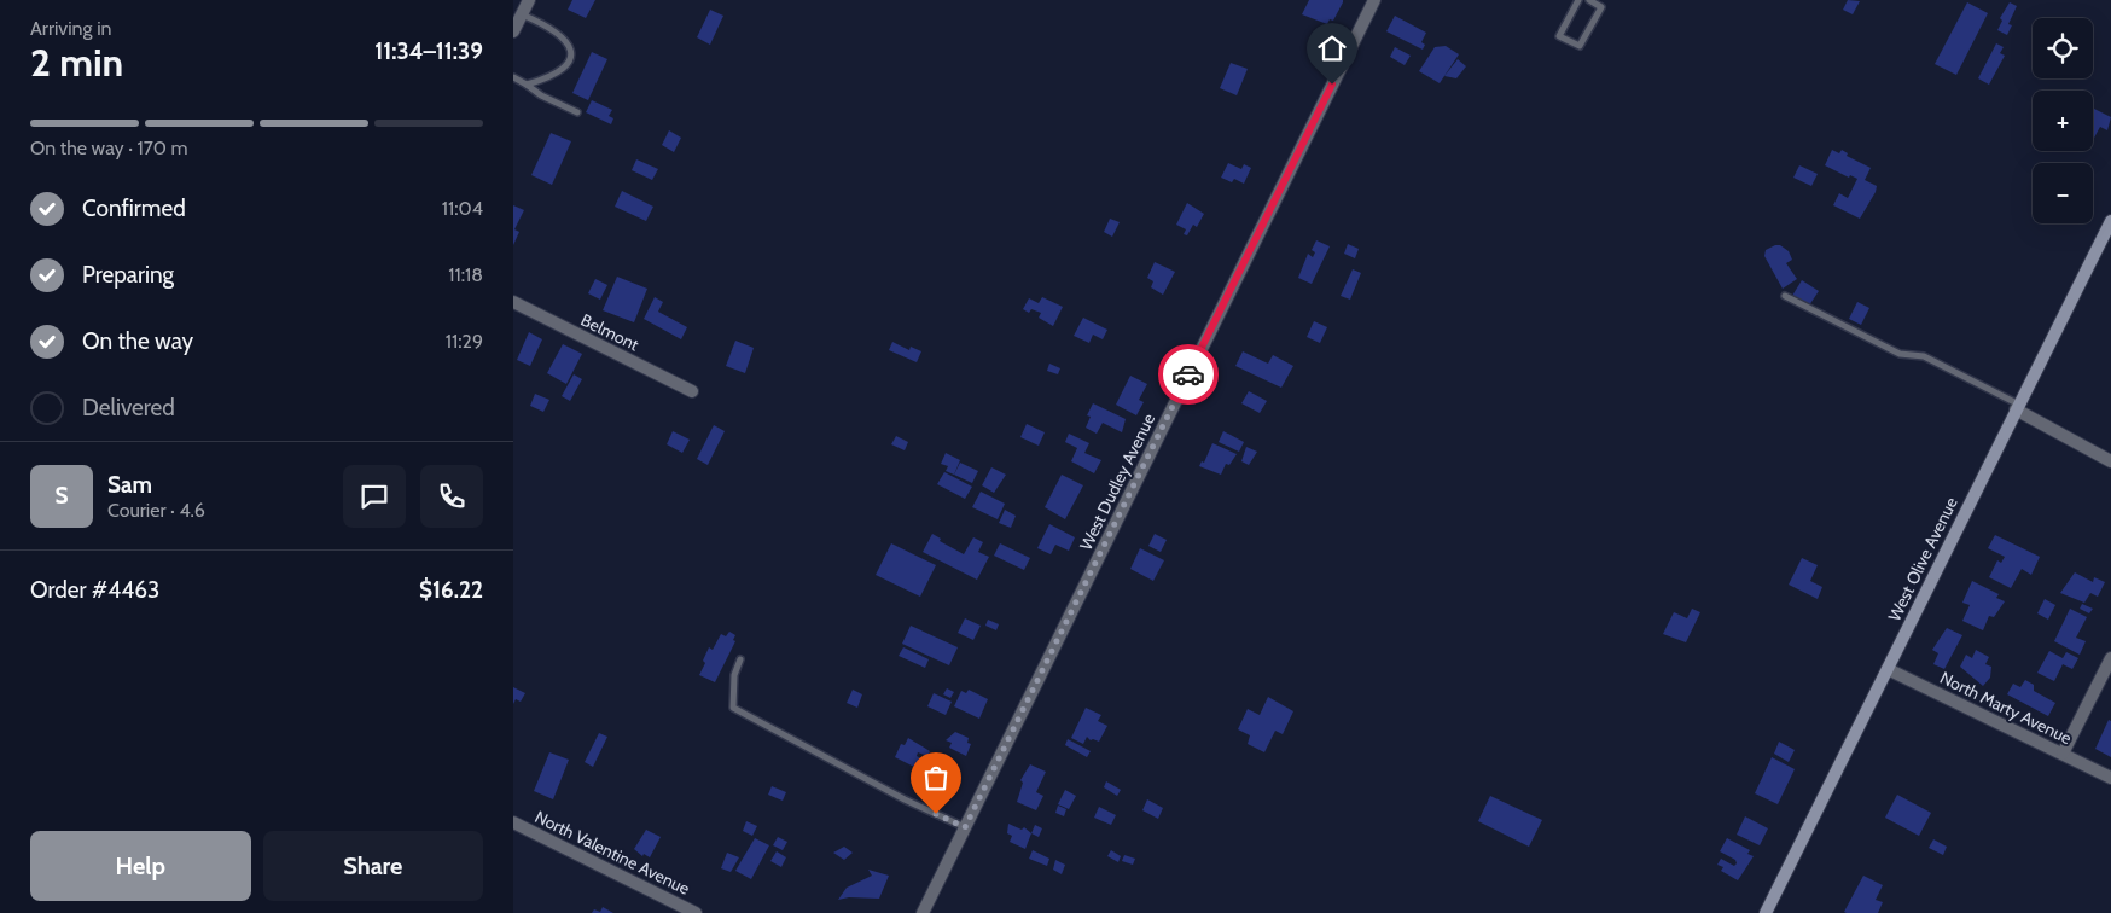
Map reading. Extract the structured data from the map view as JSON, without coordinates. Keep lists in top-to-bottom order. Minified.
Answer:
{"streets":{"main road":["West Olive Avenue"],"street":["Belmont","West Dudley Avenue","North Marty Avenue","North Valentine Avenue"]},"crossings":[["West Olive Avenue","North Marty Avenue"]],"page":{"heading":["2 min","Arriving in","11:34–11:39"],"panel":["Sam","Courier · 4.6","Order #4463","$16.22"],"map_buttons":["+","−"],"bar":"On the way · 170 m","list":[["Confirmed","11:04"],["Preparing","11:18"],["On the way","11:29"],"Delivered"],"round":"S","buttons":["Help","Share"]}}
